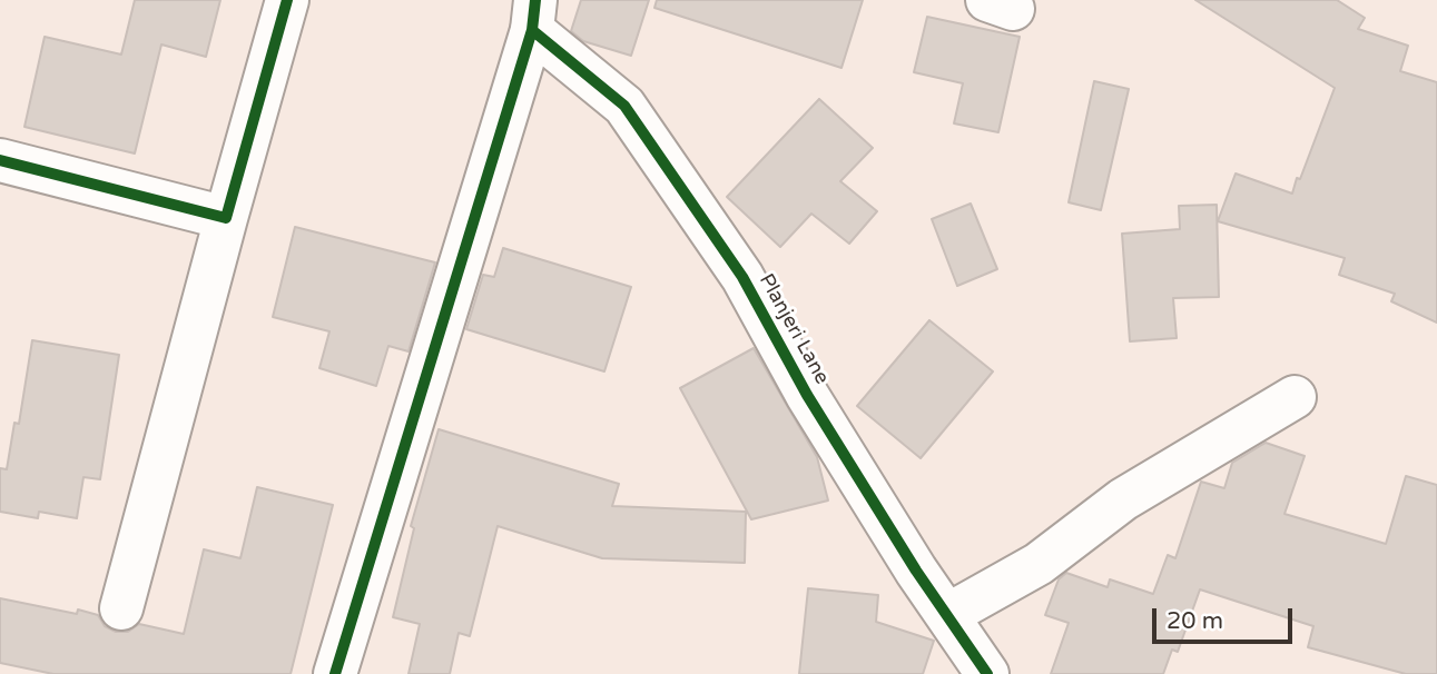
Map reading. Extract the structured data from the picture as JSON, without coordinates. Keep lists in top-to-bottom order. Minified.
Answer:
{"streets":{"street":["Planjeri Lane"]},"scale_bar":"20 m"}
